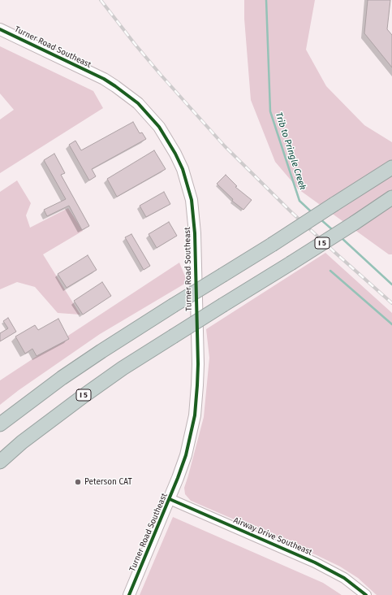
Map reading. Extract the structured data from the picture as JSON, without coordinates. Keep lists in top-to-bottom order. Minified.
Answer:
{"streets":{"highway":["I 5"],"main road":["Turner Road Southeast"],"street":["Airway Drive Southeast"]},"crossings":[["Turner Road Southeast","Airway Drive Southeast"]],"water":["Trib to Pringle Creek"],"places":["Peterson CAT"]}
